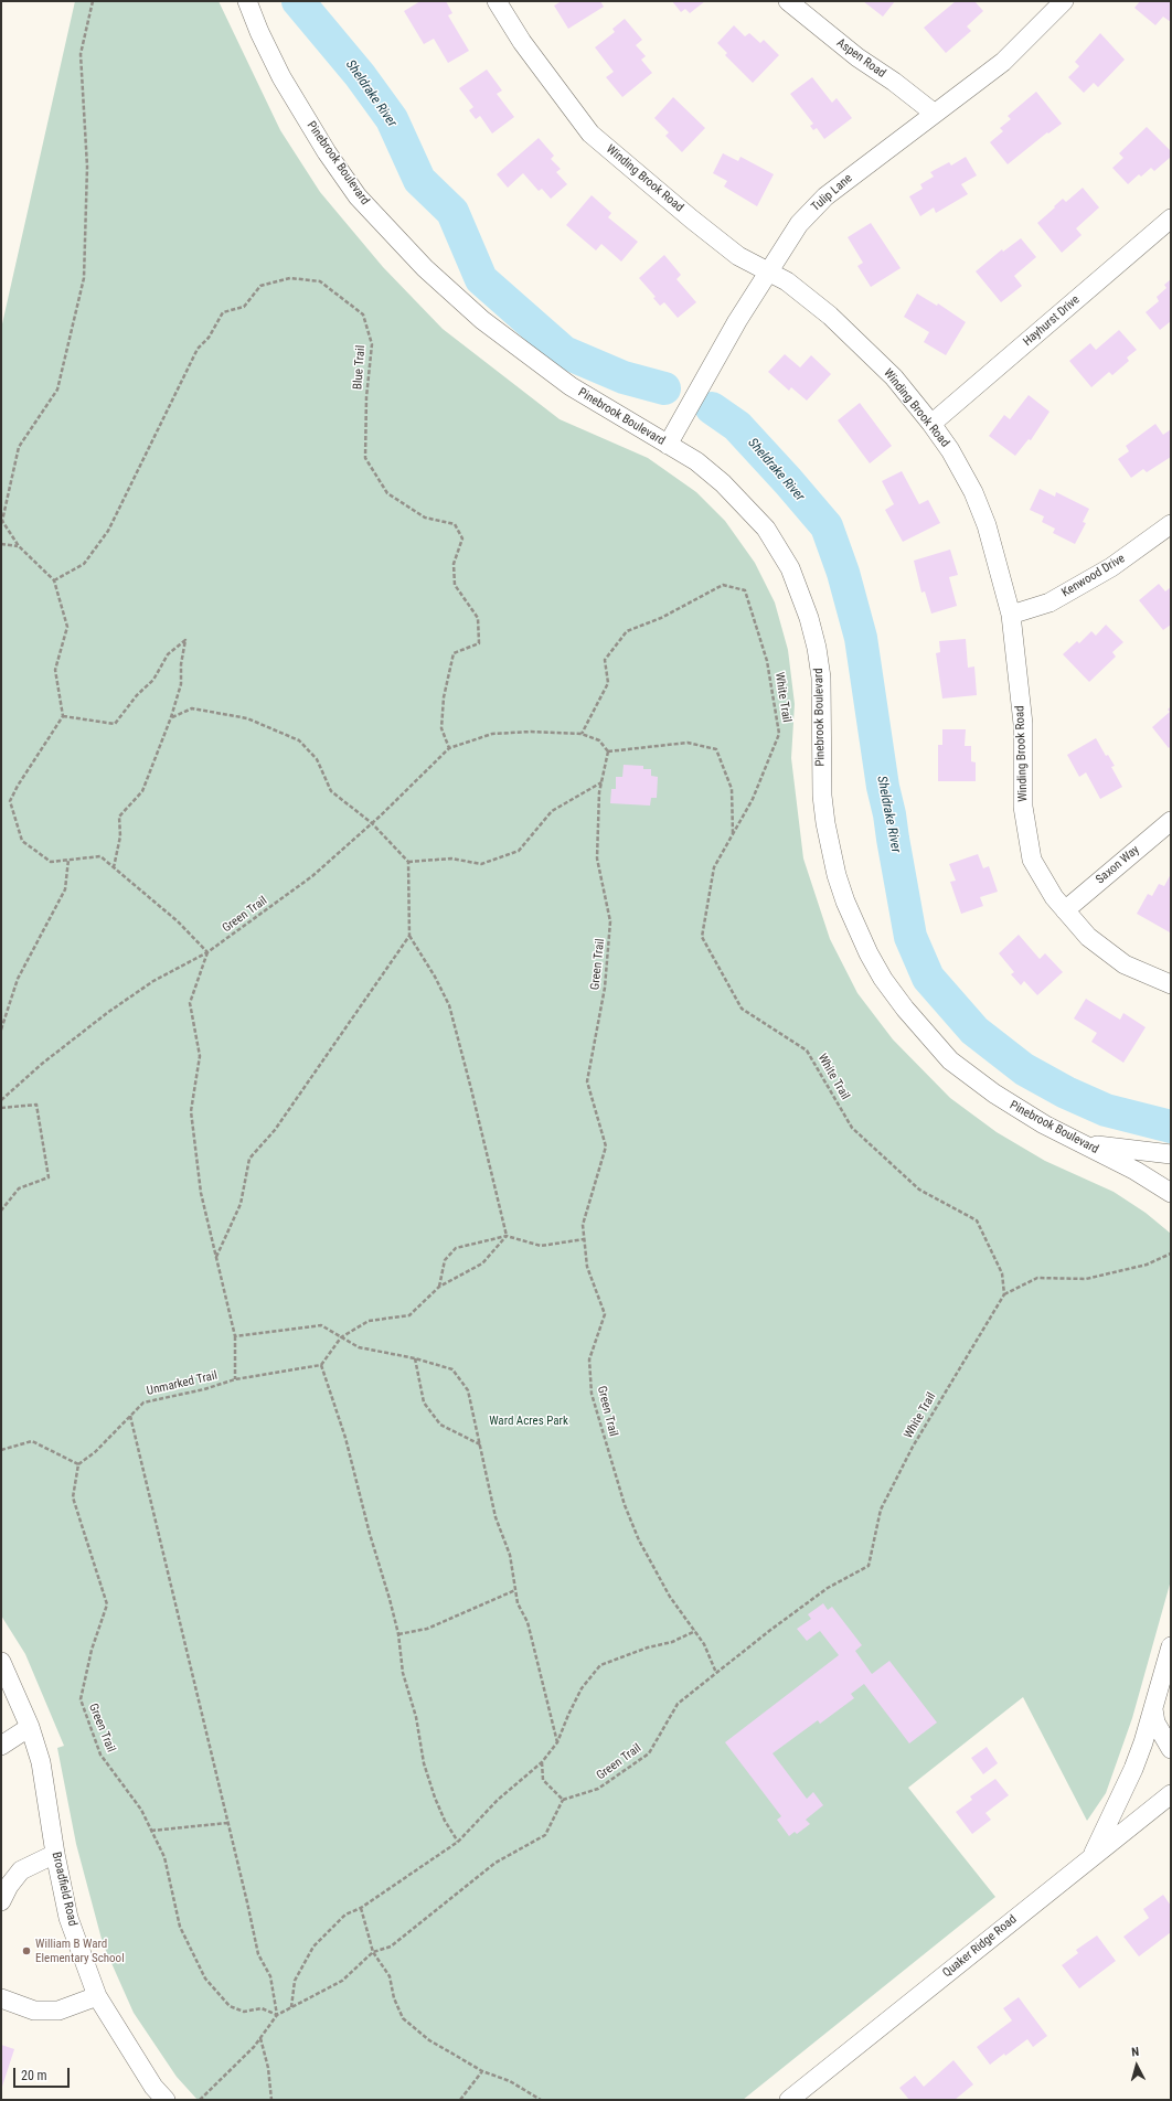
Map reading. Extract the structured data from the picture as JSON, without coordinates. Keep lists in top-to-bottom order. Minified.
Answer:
{"streets":{"street":["Aspen Road","Pinebrook Boulevard","Winding Brook Road","Tulip Lane","Hayhurst Drive","Kenwood Drive","Saxon Way","Broadfield Road","Quaker Ridge Road"],"path":["Blue Trail","White Trail","Green Trail","Unmarked Trail"]},"crossings":[["Aspen Road","Tulip Lane"],["Pinebrook Boulevard","Tulip Lane"],["Winding Brook Road","Tulip Lane"],["Winding Brook Road","Hayhurst Drive"],["Winding Brook Road","Kenwood Drive"],["Winding Brook Road","Saxon Way"],["Blue Trail","Green Trail"],["White Trail","Green Trail"],["Green Trail","Unmarked Trail"]],"water":["Sheldrake River"],"parks":["Ward Acres Park"],"places":["William B Ward Elementary School"],"scale_bar":"20 m","north":"top"}
